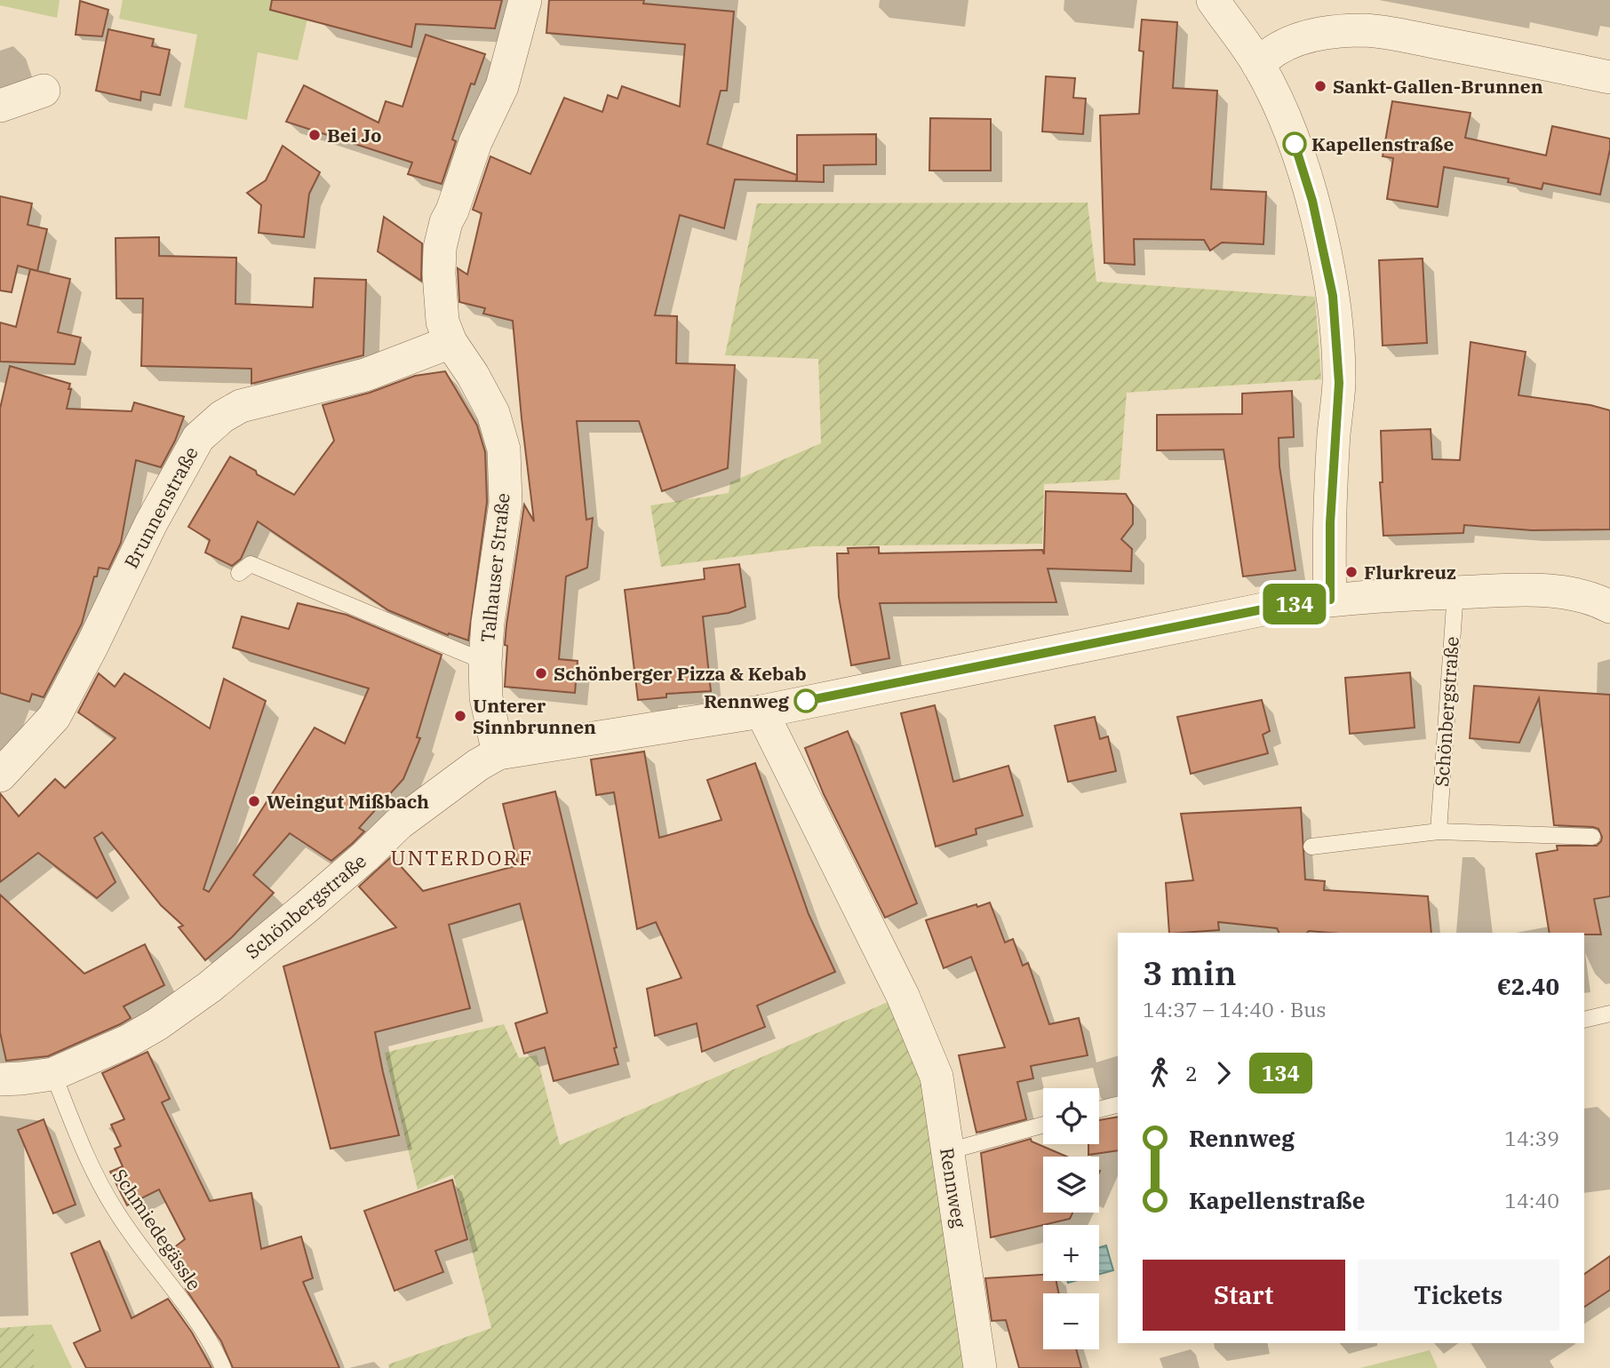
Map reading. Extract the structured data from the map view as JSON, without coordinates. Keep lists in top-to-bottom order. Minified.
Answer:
{"streets":{"street":["Brunnenstraße","Talhauser Straße","Schönbergstraße","Rennweg"],"lane":["Schmiedegässle"]},"crossings":[["Brunnenstraße","Talhauser Straße"],["Talhauser Straße","Schönbergstraße"],["Schönbergstraße","Rennweg"],["Schönbergstraße","Schmiedegässle"]],"districts":["UNTERDORF"],"places":["Sankt-Gallen-Brunnen","Bei Jo","Kapellenstraße","Flurkreuz","Schönberger Pizza & Kebab","Rennweg","Unterer Sinnbrunnen","Weingut Mißbach"],"lines":["bus line 134"],"page":{"on_map":"134","heading":["3 min","14:37 – 14:40 · Bus","€2.40"],"legs":["2","134"],"map_buttons":["+","−"],"list":[{"name":"Rennweg","value":"14:39"},{"name":"Kapellenstraße","value":"14:40"}],"buttons":["Start","Tickets"]}}
